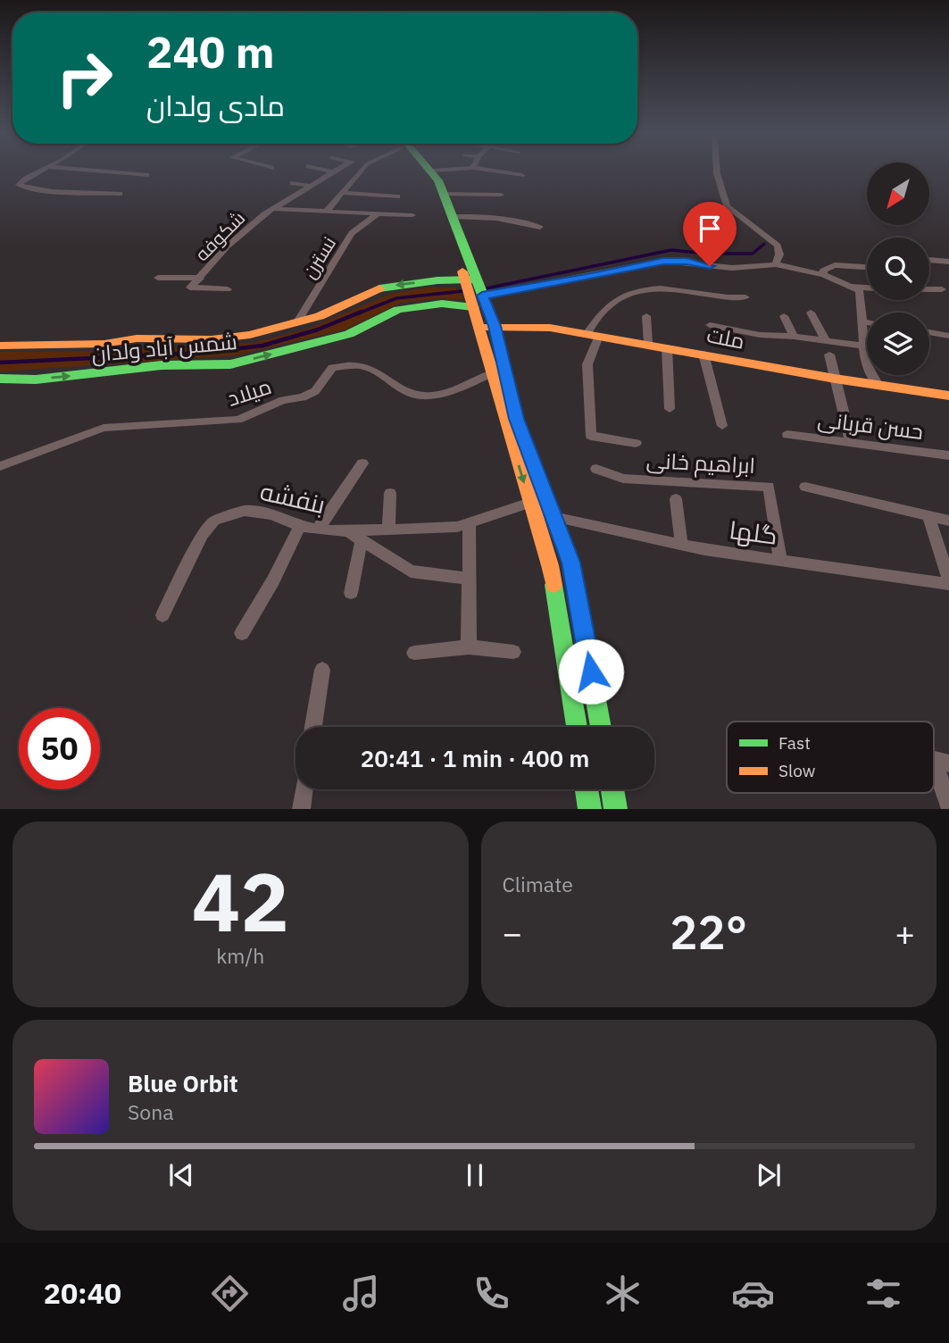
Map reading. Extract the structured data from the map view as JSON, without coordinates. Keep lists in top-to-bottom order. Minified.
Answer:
{"streets":{"main road":["ملت","شمس آباد ولدان"],"street":["شکوفه","نسترن","میلاد","حسن قربانی","ابراهیم خانی","بنفشه","گلها"]},"crossings":[["شکوفه","نسترن"],["ابراهیم خانی","گلها"]],"legend":["Fast","Slow"],"north":"bottom left","page":{"turn":["240 m","مادی ولدان"],"limit":"50","trip":"20:41 · 1 min · 400 m","tile":[["42","km/h"],"Climate"],"heat":["−","22°","+"],"song":["Blue Orbit","Sona"],"tabs":"20:40"}}
